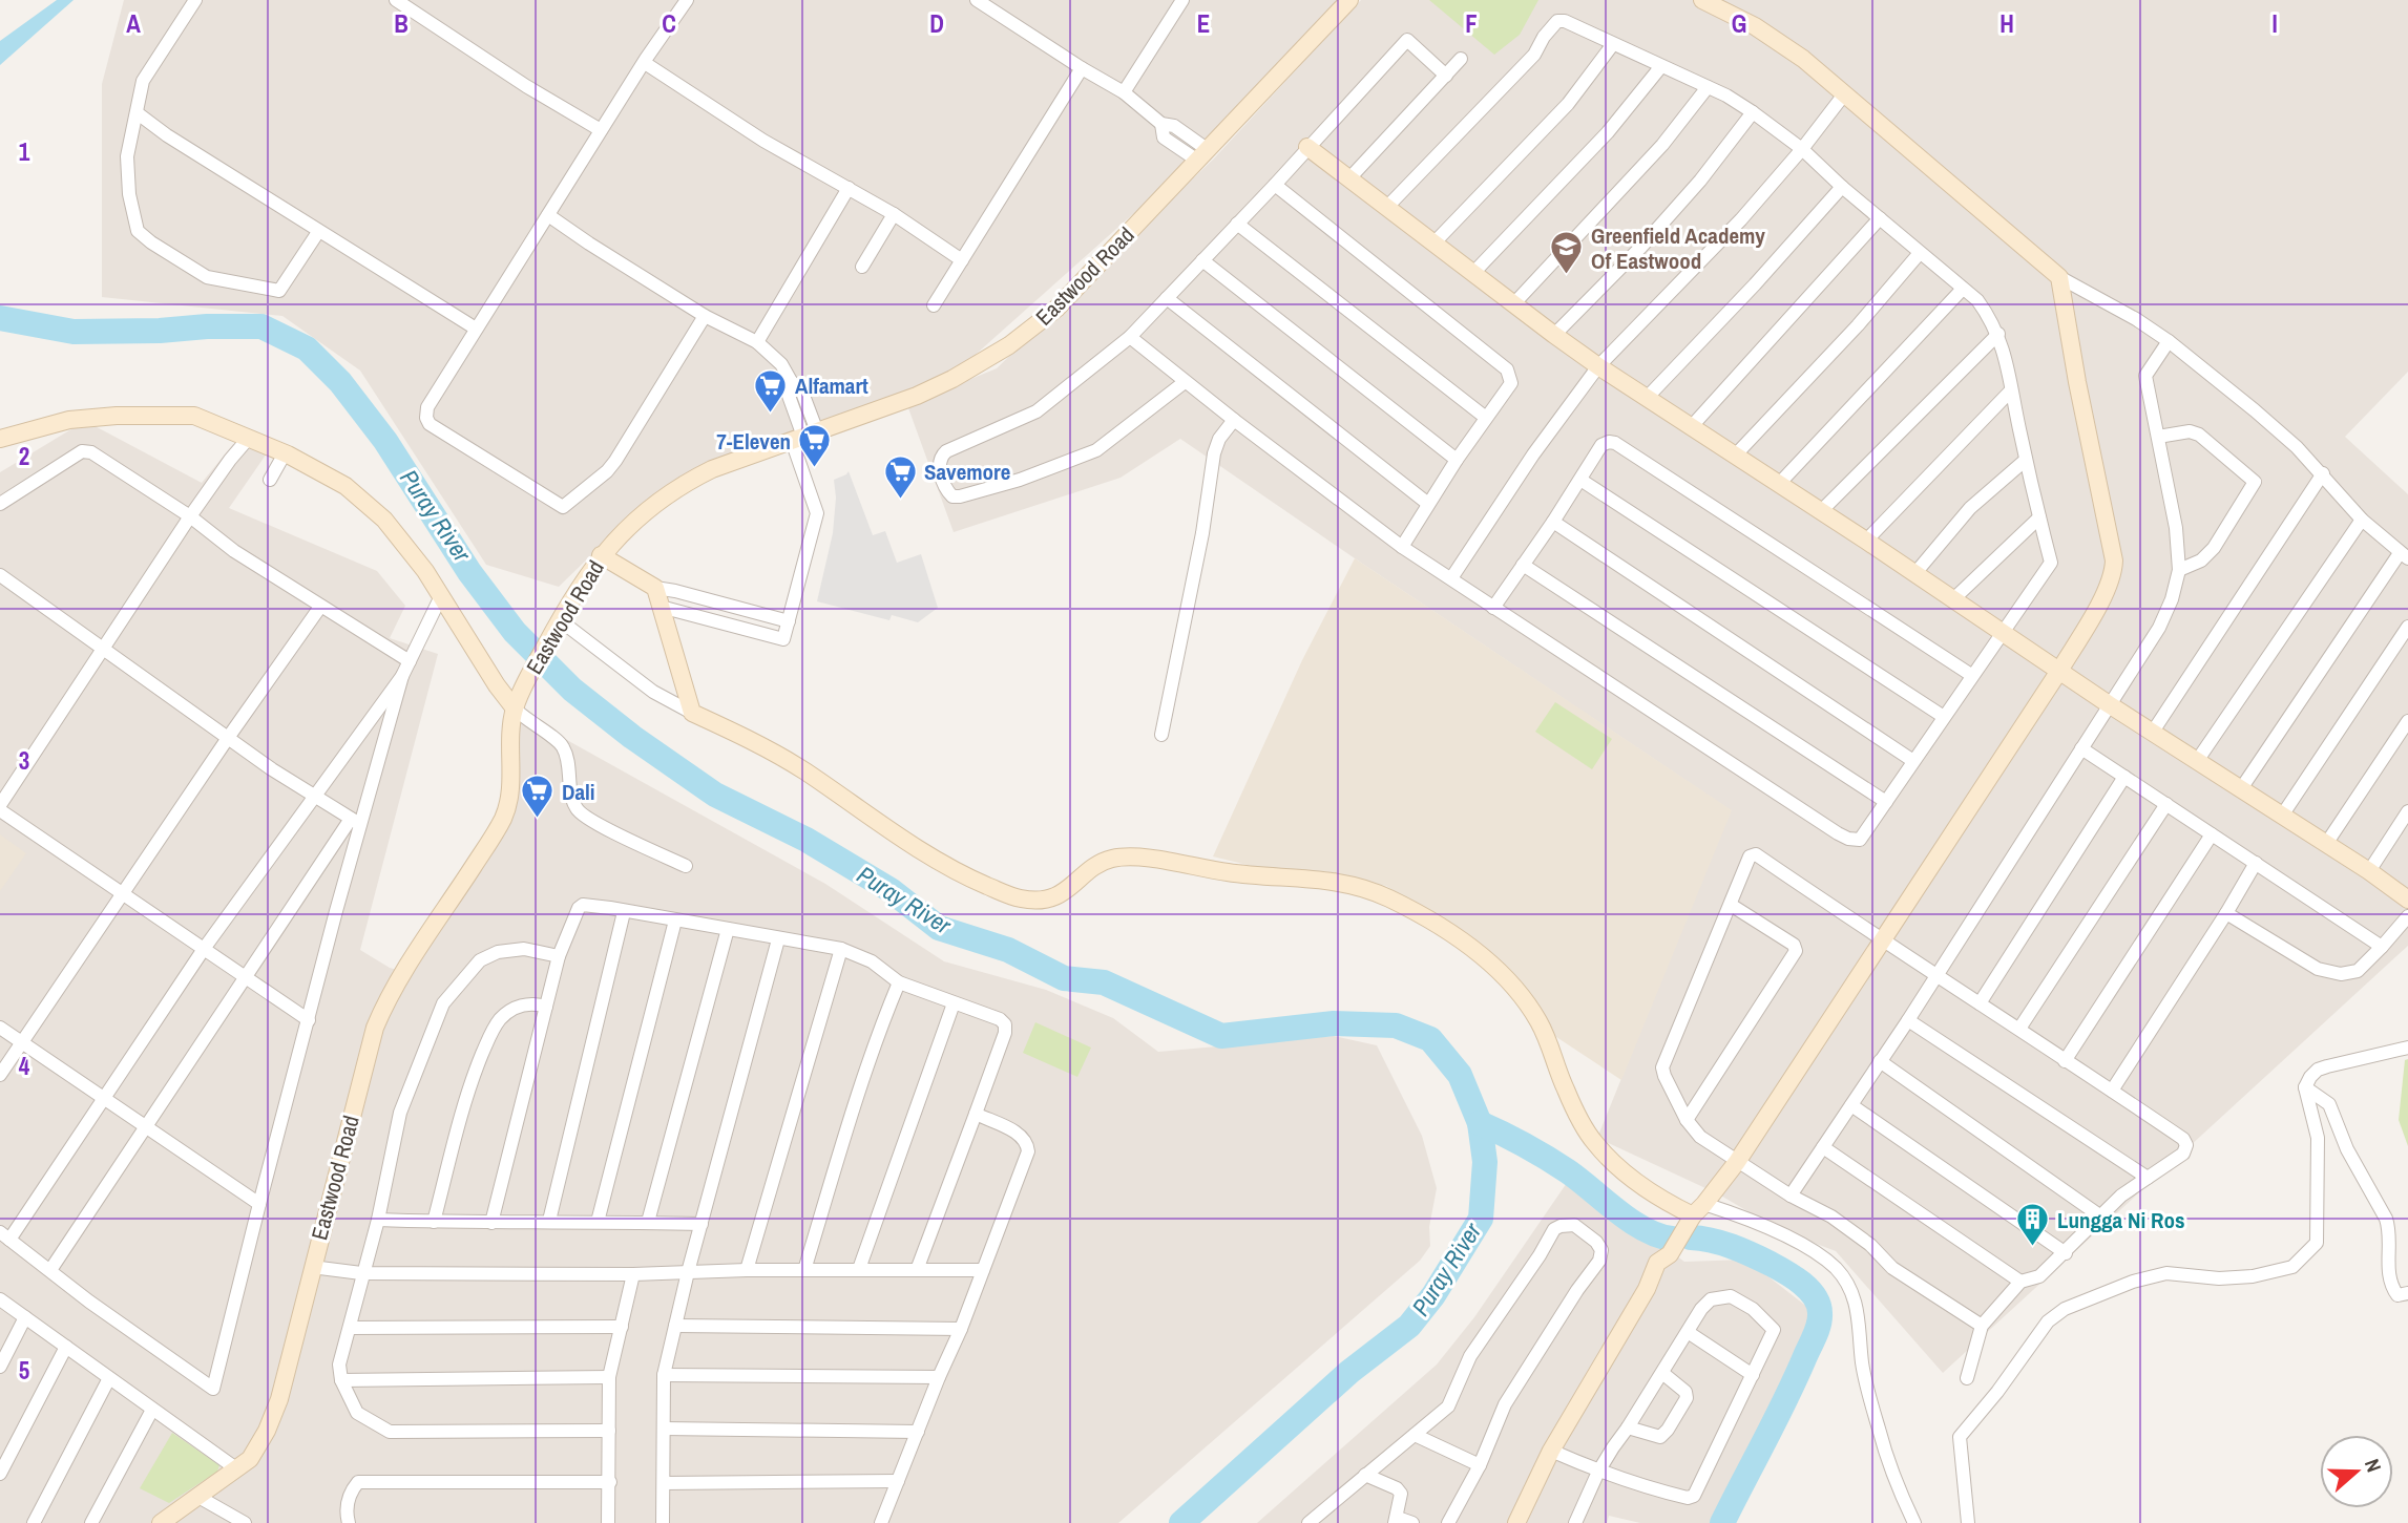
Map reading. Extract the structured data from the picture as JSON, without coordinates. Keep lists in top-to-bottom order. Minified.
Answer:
{"streets":{"street":["Eastwood Road"]},"water":["Puray River"],"places":{"school or university":["Greenfield Academy Of Eastwood"],"supermarket":["Alfamart","7-Eleven","Savemore","Dali"],"building":["Lungga Ni Ros"]},"north":"right","grid":{"columns":["A","B","C","D","E","F","G","H","I"],"rows":["1","2","3","4","5"]}}
